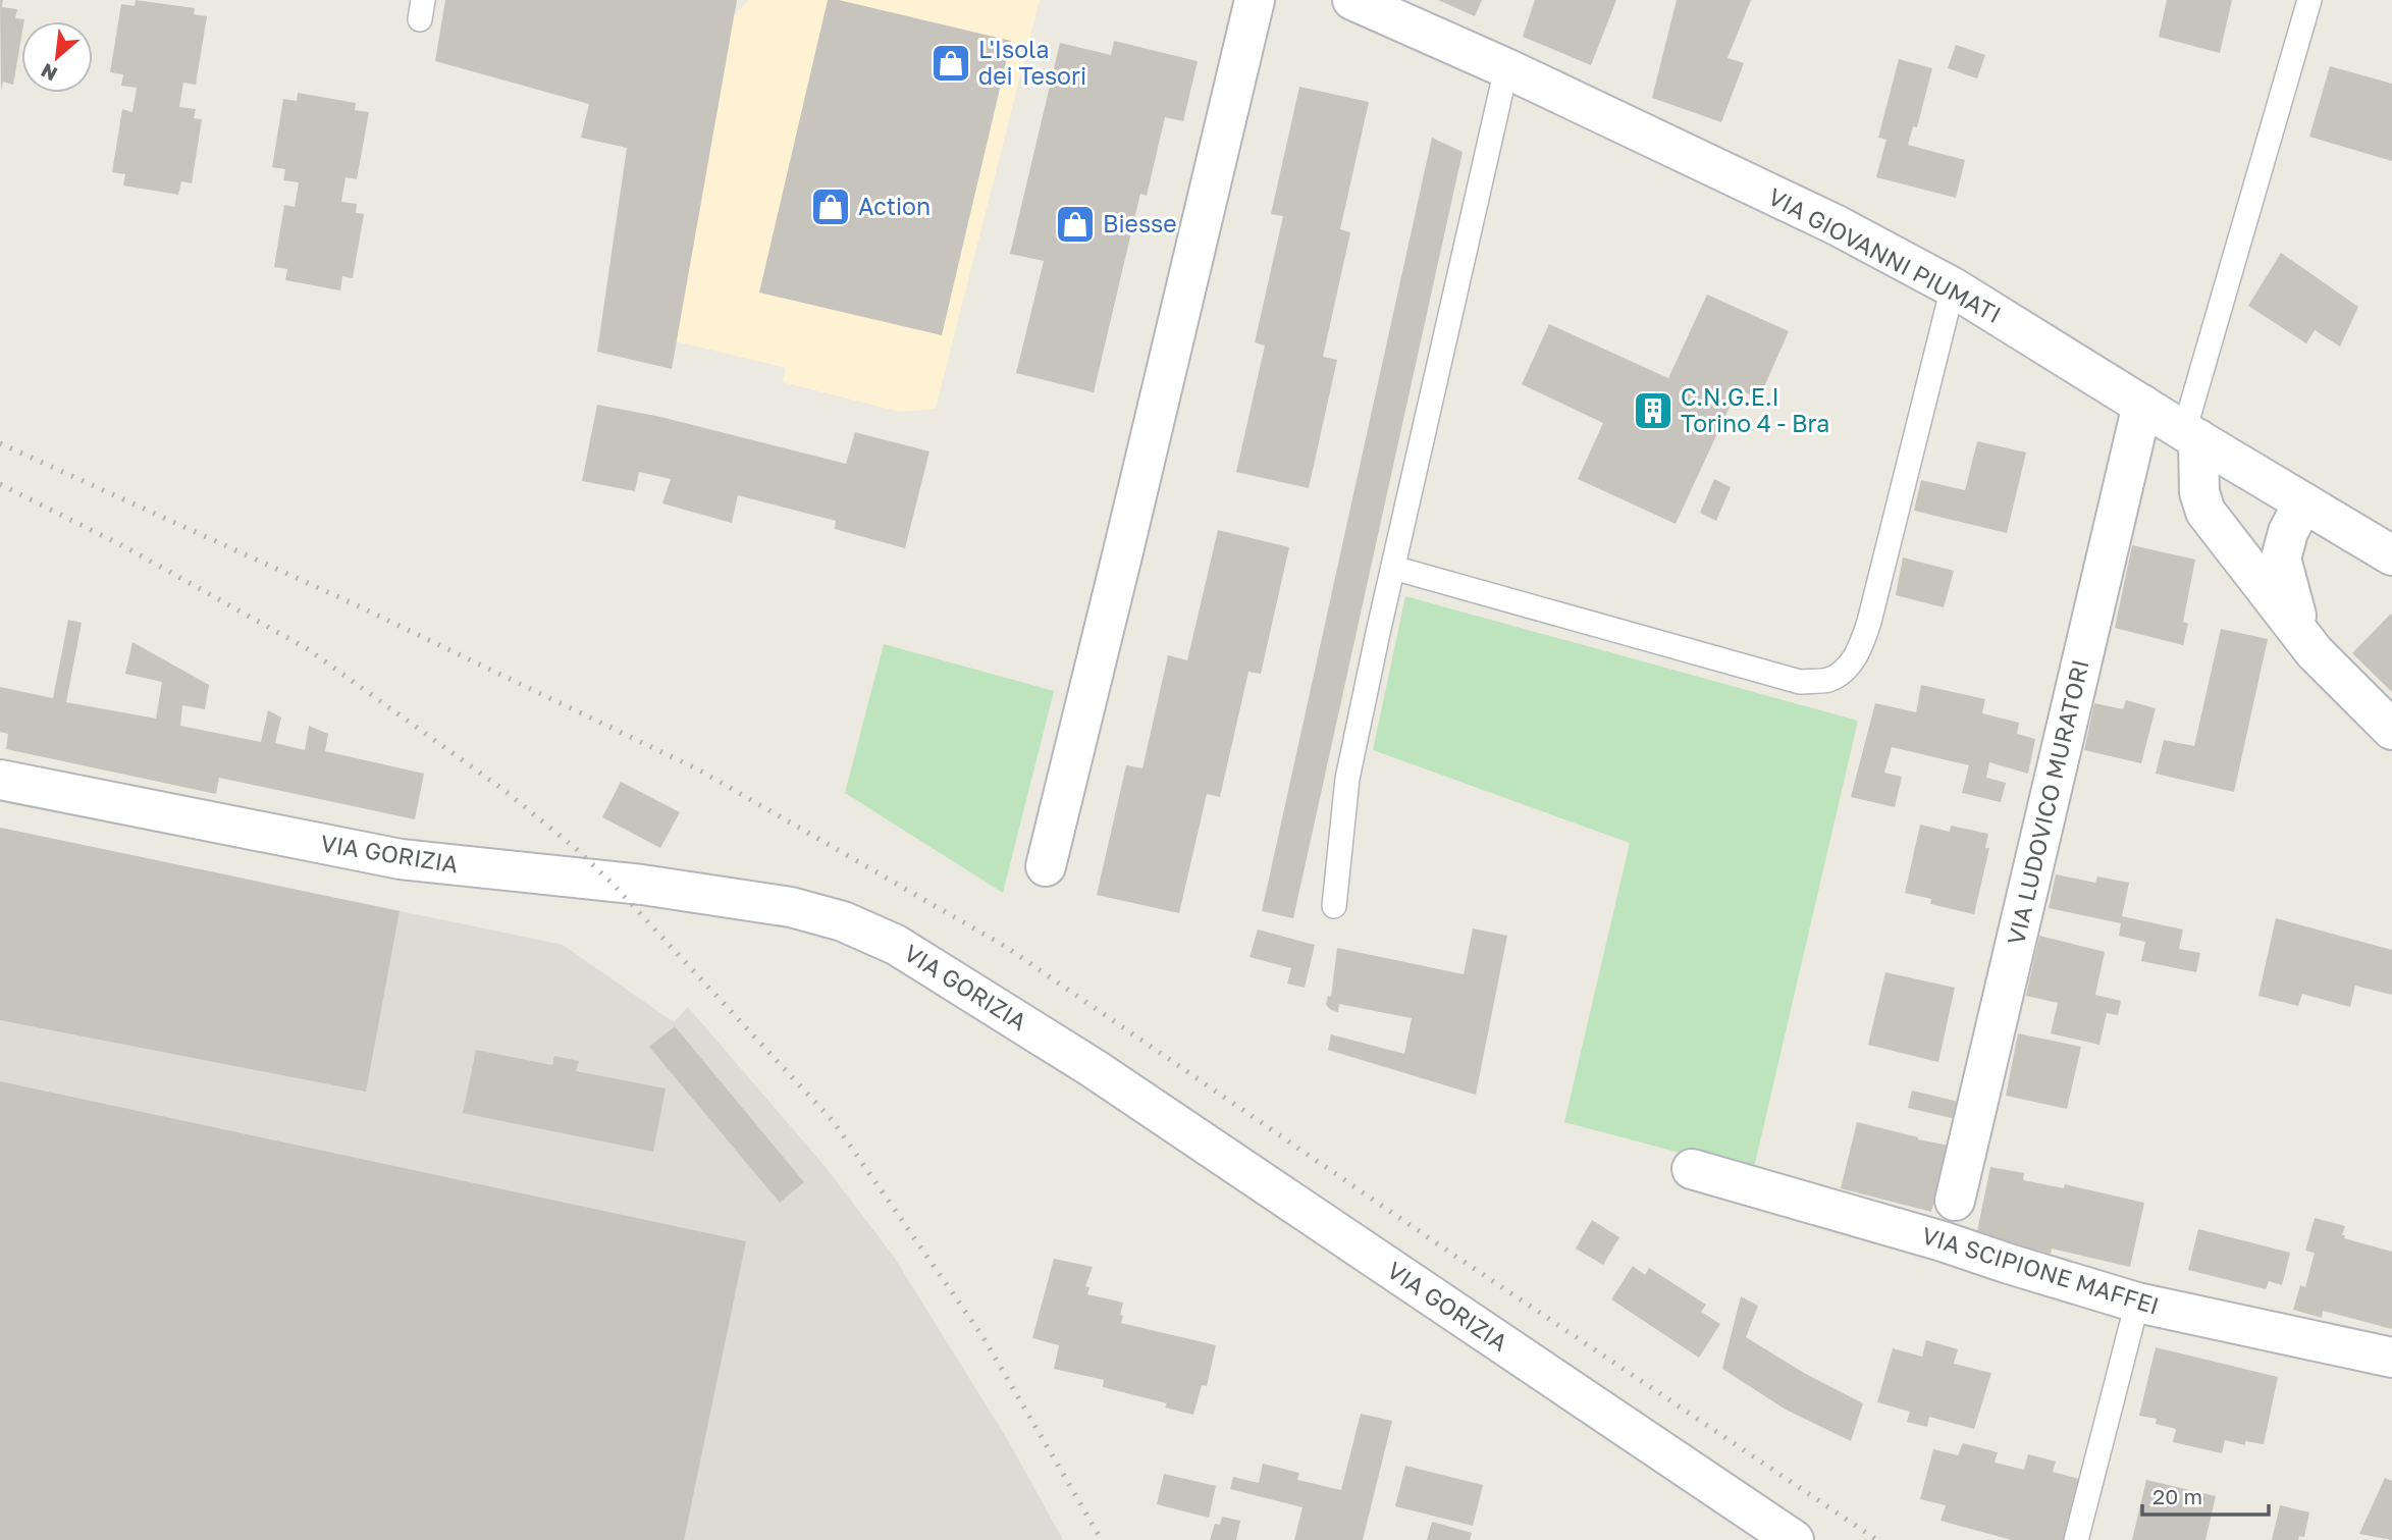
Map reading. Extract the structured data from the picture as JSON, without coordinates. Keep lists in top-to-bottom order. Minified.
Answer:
{"streets":{"street":["VIA GIOVANNI PIUMATI","VIA LUDOVICO MURATORI","VIA GORIZIA","VIA SCIPIONE MAFFEI"]},"crossings":[["VIA GIOVANNI PIUMATI","VIA LUDOVICO MURATORI"]],"places":{"shop":["L'Isola dei Tesori","Action","Biesse"],"building":["C.N.G.E.I Torino 4 - Bra"]},"scale_bar":"20 m","north":"bottom left"}
